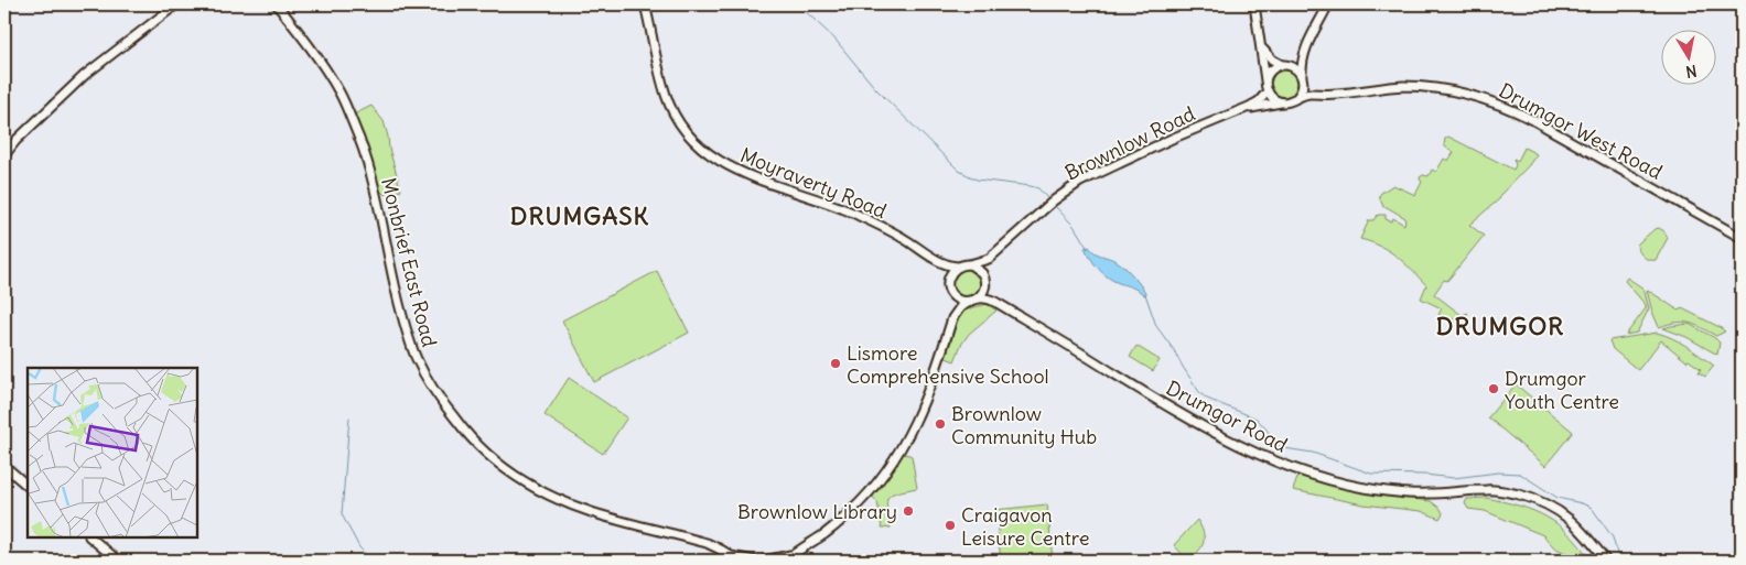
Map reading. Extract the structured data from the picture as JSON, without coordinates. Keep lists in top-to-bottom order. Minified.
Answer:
{"streets":{"street":["Drumgor West Road","Brownlow Road","Moyraverty Road","Monbrief East Road","Drumgor Road"]},"crossings":[["Drumgor West Road","Brownlow Road"],["Brownlow Road","Moyraverty Road"],["Brownlow Road","Drumgor Road"],["Moyraverty Road","Drumgor Road"]],"districts":["DRUMGASK","DRUMGOR"],"places":["Lismore Comprehensive School","Drumgor Youth Centre","Brownlow Community Hub","Brownlow Library","Craigavon Leisure Centre"],"north":"bottom"}
